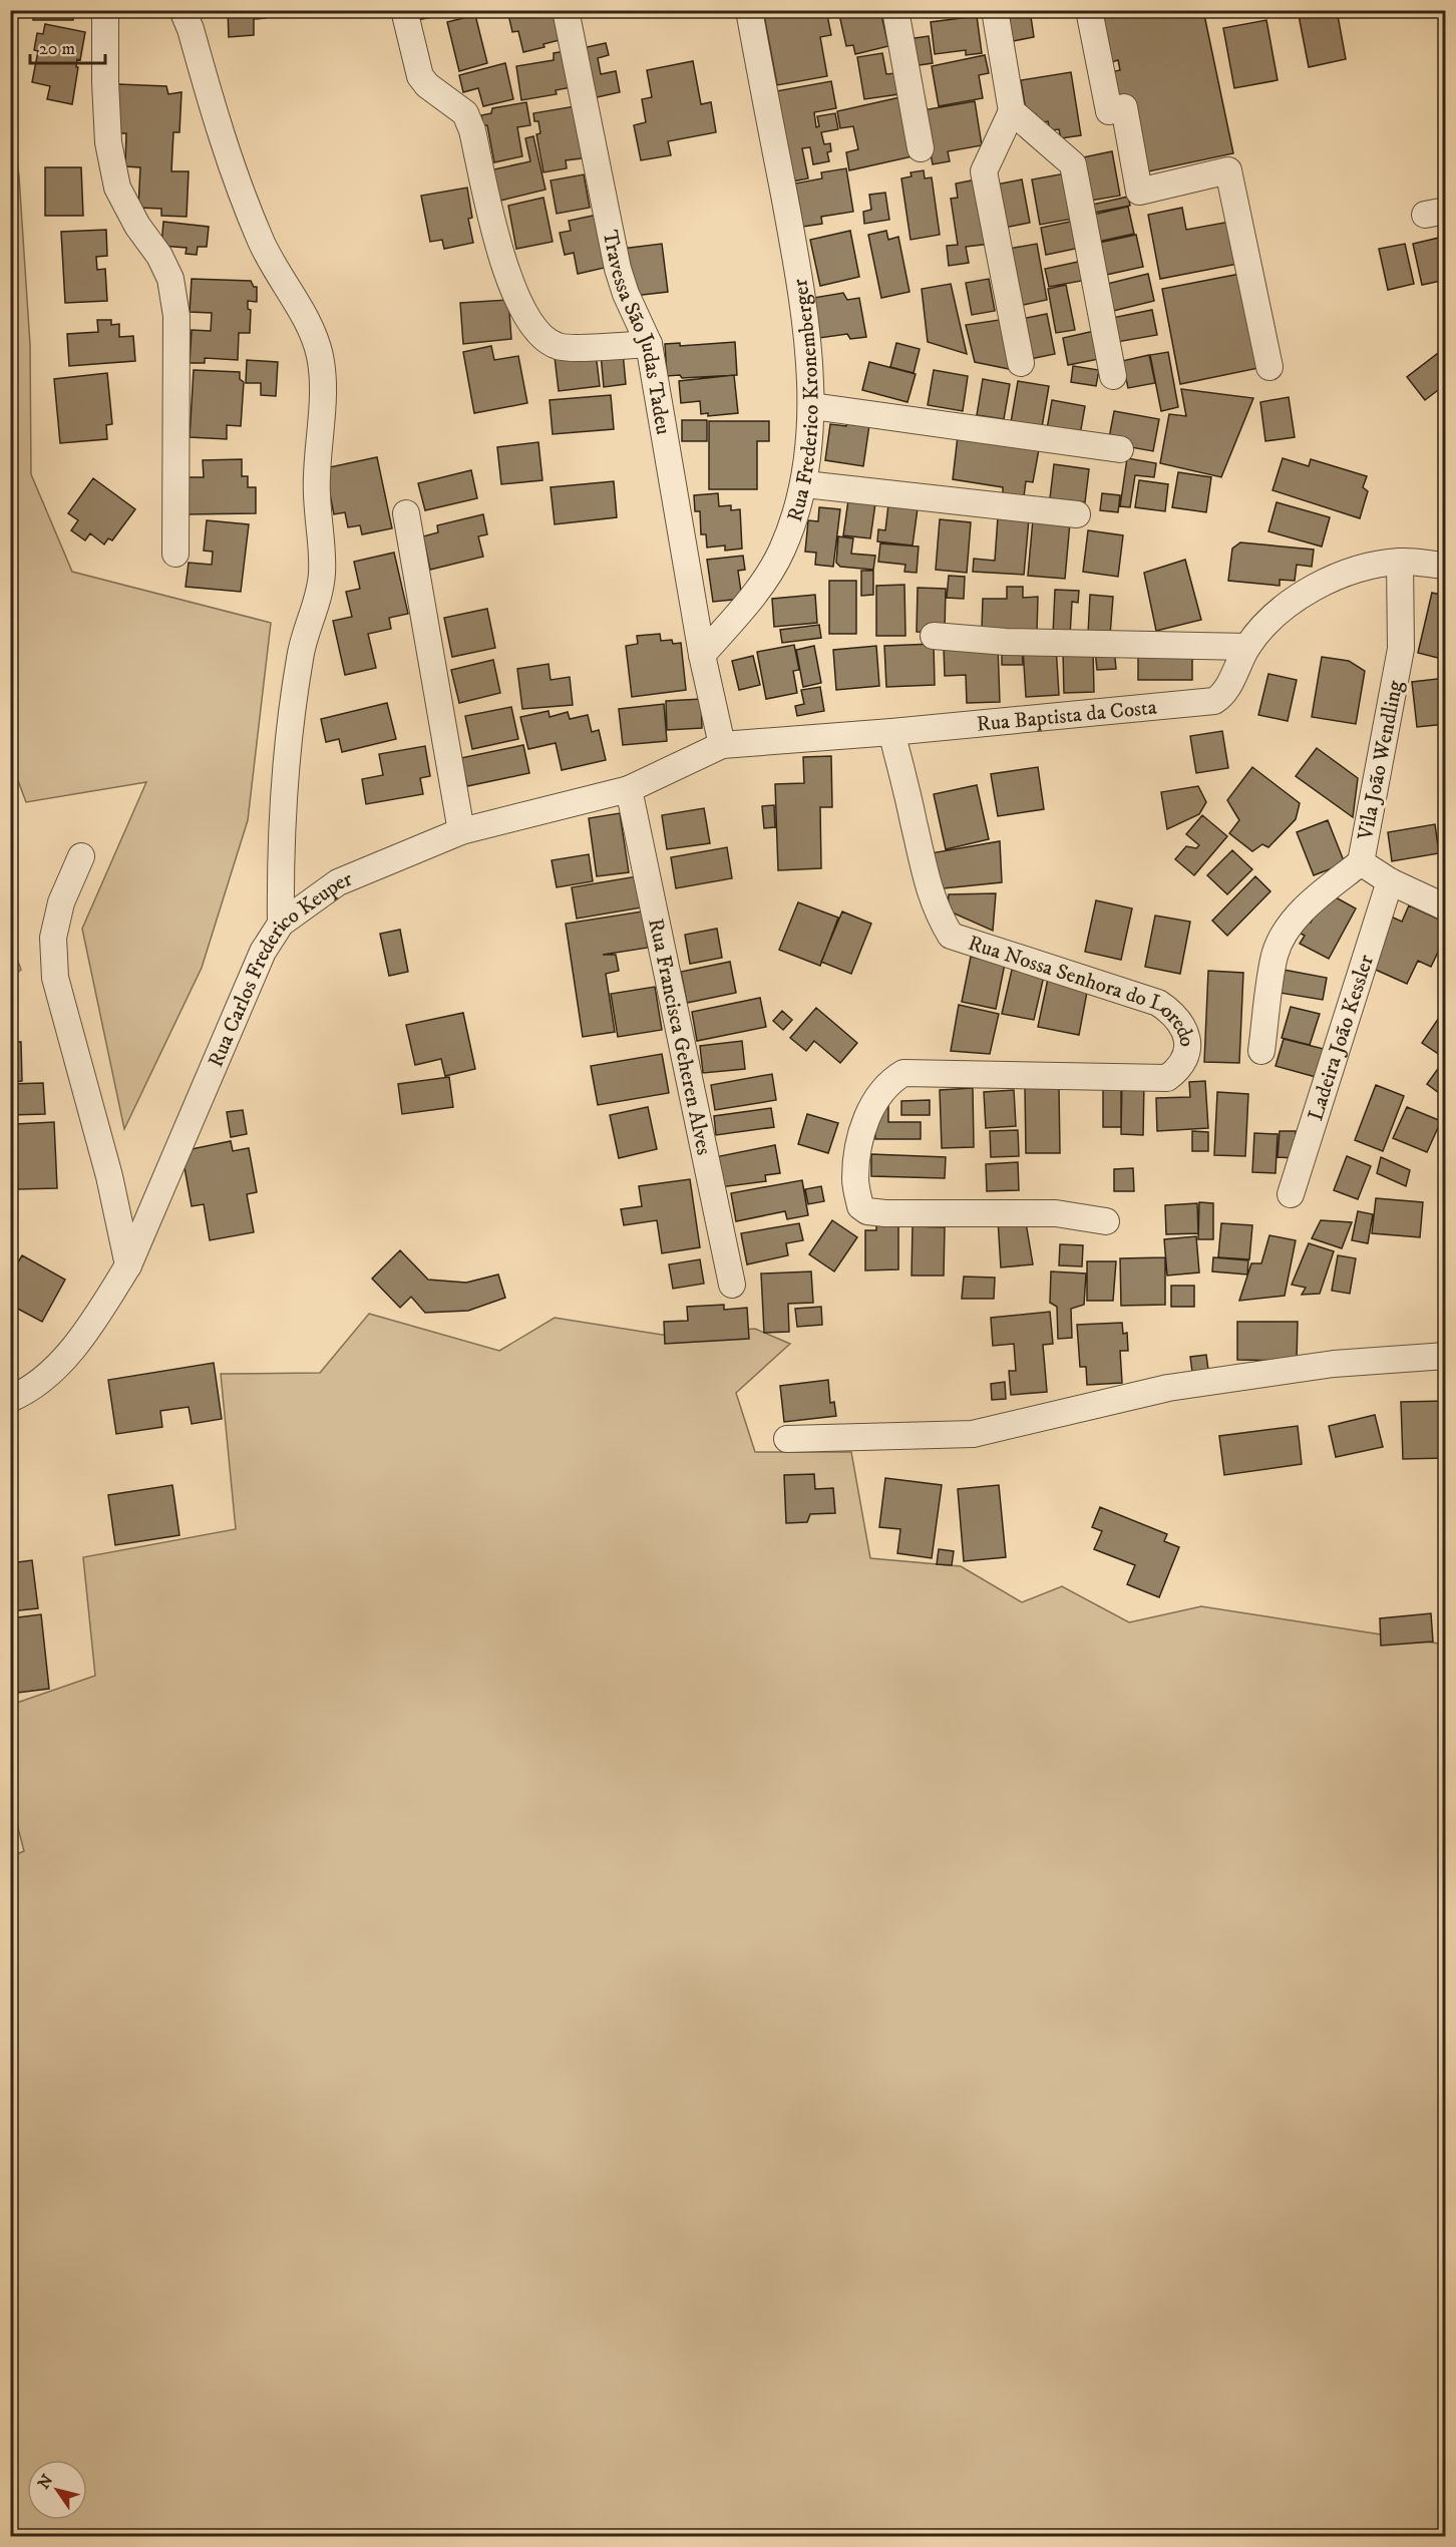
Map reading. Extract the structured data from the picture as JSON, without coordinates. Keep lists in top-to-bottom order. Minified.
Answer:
{"streets":{"street":["Travessa São Judas Tadeu","Rua Frederico Kronemberger","Rua Baptista da Costa","Vila João Wendling","Rua Carlos Frederico Keuper","Rua Nossa Senhora do Loredo","Rua Francisca Geheren Alves","Ladeira João Kessler"]},"crossings":[["Travessa São Judas Tadeu","Rua Frederico Kronemberger"],["Rua Baptista da Costa","Vila João Wendling"],["Rua Baptista da Costa","Rua Carlos Frederico Keuper"],["Rua Baptista da Costa","Rua Nossa Senhora do Loredo"],["Vila João Wendling","Ladeira João Kessler"],["Rua Carlos Frederico Keuper","Rua Francisca Geheren Alves"]],"scale_bar":"20 m","north":"top left"}
